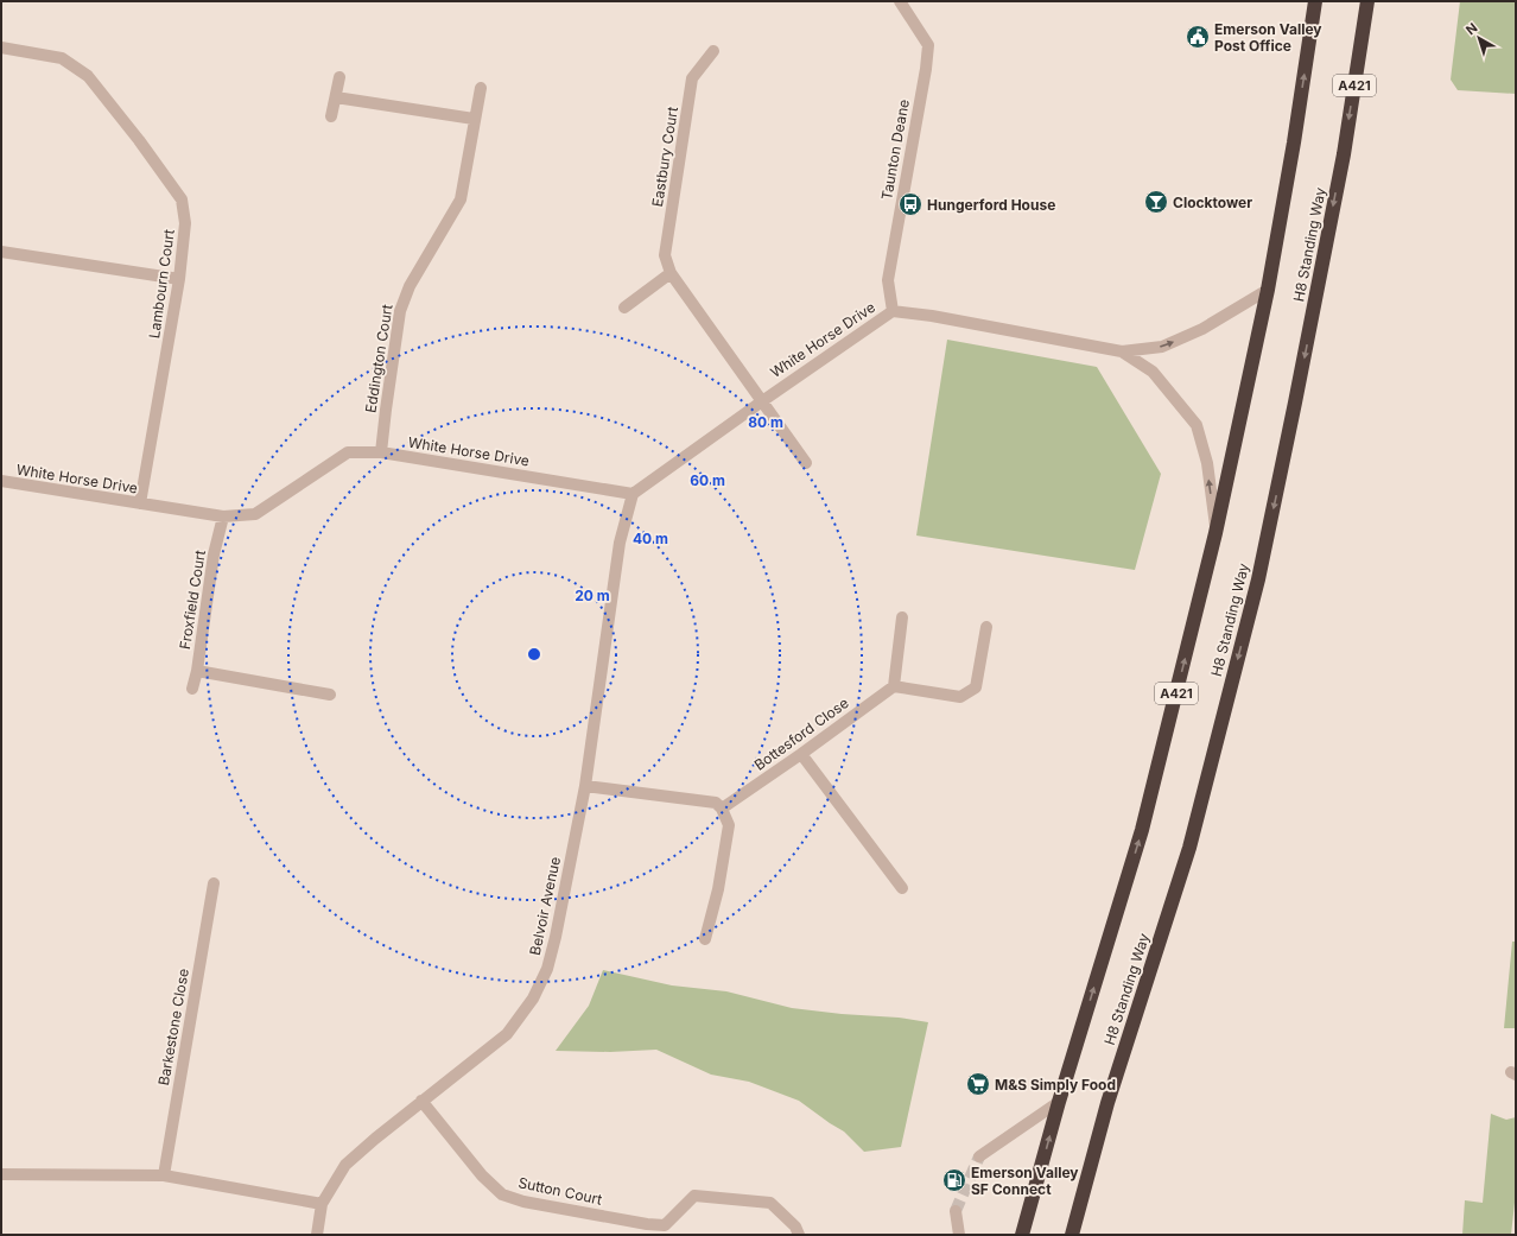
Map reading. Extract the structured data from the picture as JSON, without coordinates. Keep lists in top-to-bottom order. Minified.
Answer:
{"streets":{"highway":["A421","H8 Standing Way"],"street":["Taunton Deane","Eastbury Court","Lambourn Court","White Horse Drive","Eddington Court","Froxfield Court","Bottesford Close","Belvoir Avenue","Barkestone Close","Sutton Court"]},"crossings":[["Taunton Deane","White Horse Drive"],["Eastbury Court","White Horse Drive"],["Lambourn Court","White Horse Drive"],["White Horse Drive","Eddington Court"],["White Horse Drive","Froxfield Court"],["White Horse Drive","Belvoir Avenue"],["Belvoir Avenue","Sutton Court"]],"places":{"public building":["Emerson Valley Post Office"],"bar":["Clocktower"],"bus stop":["Hungerford House"],"supermarket":["M&S Simply Food"],"fuel station":["Emerson Valley SF Connect"]},"north":"top left","rings":["80 m","60 m","40 m","20 m"]}
